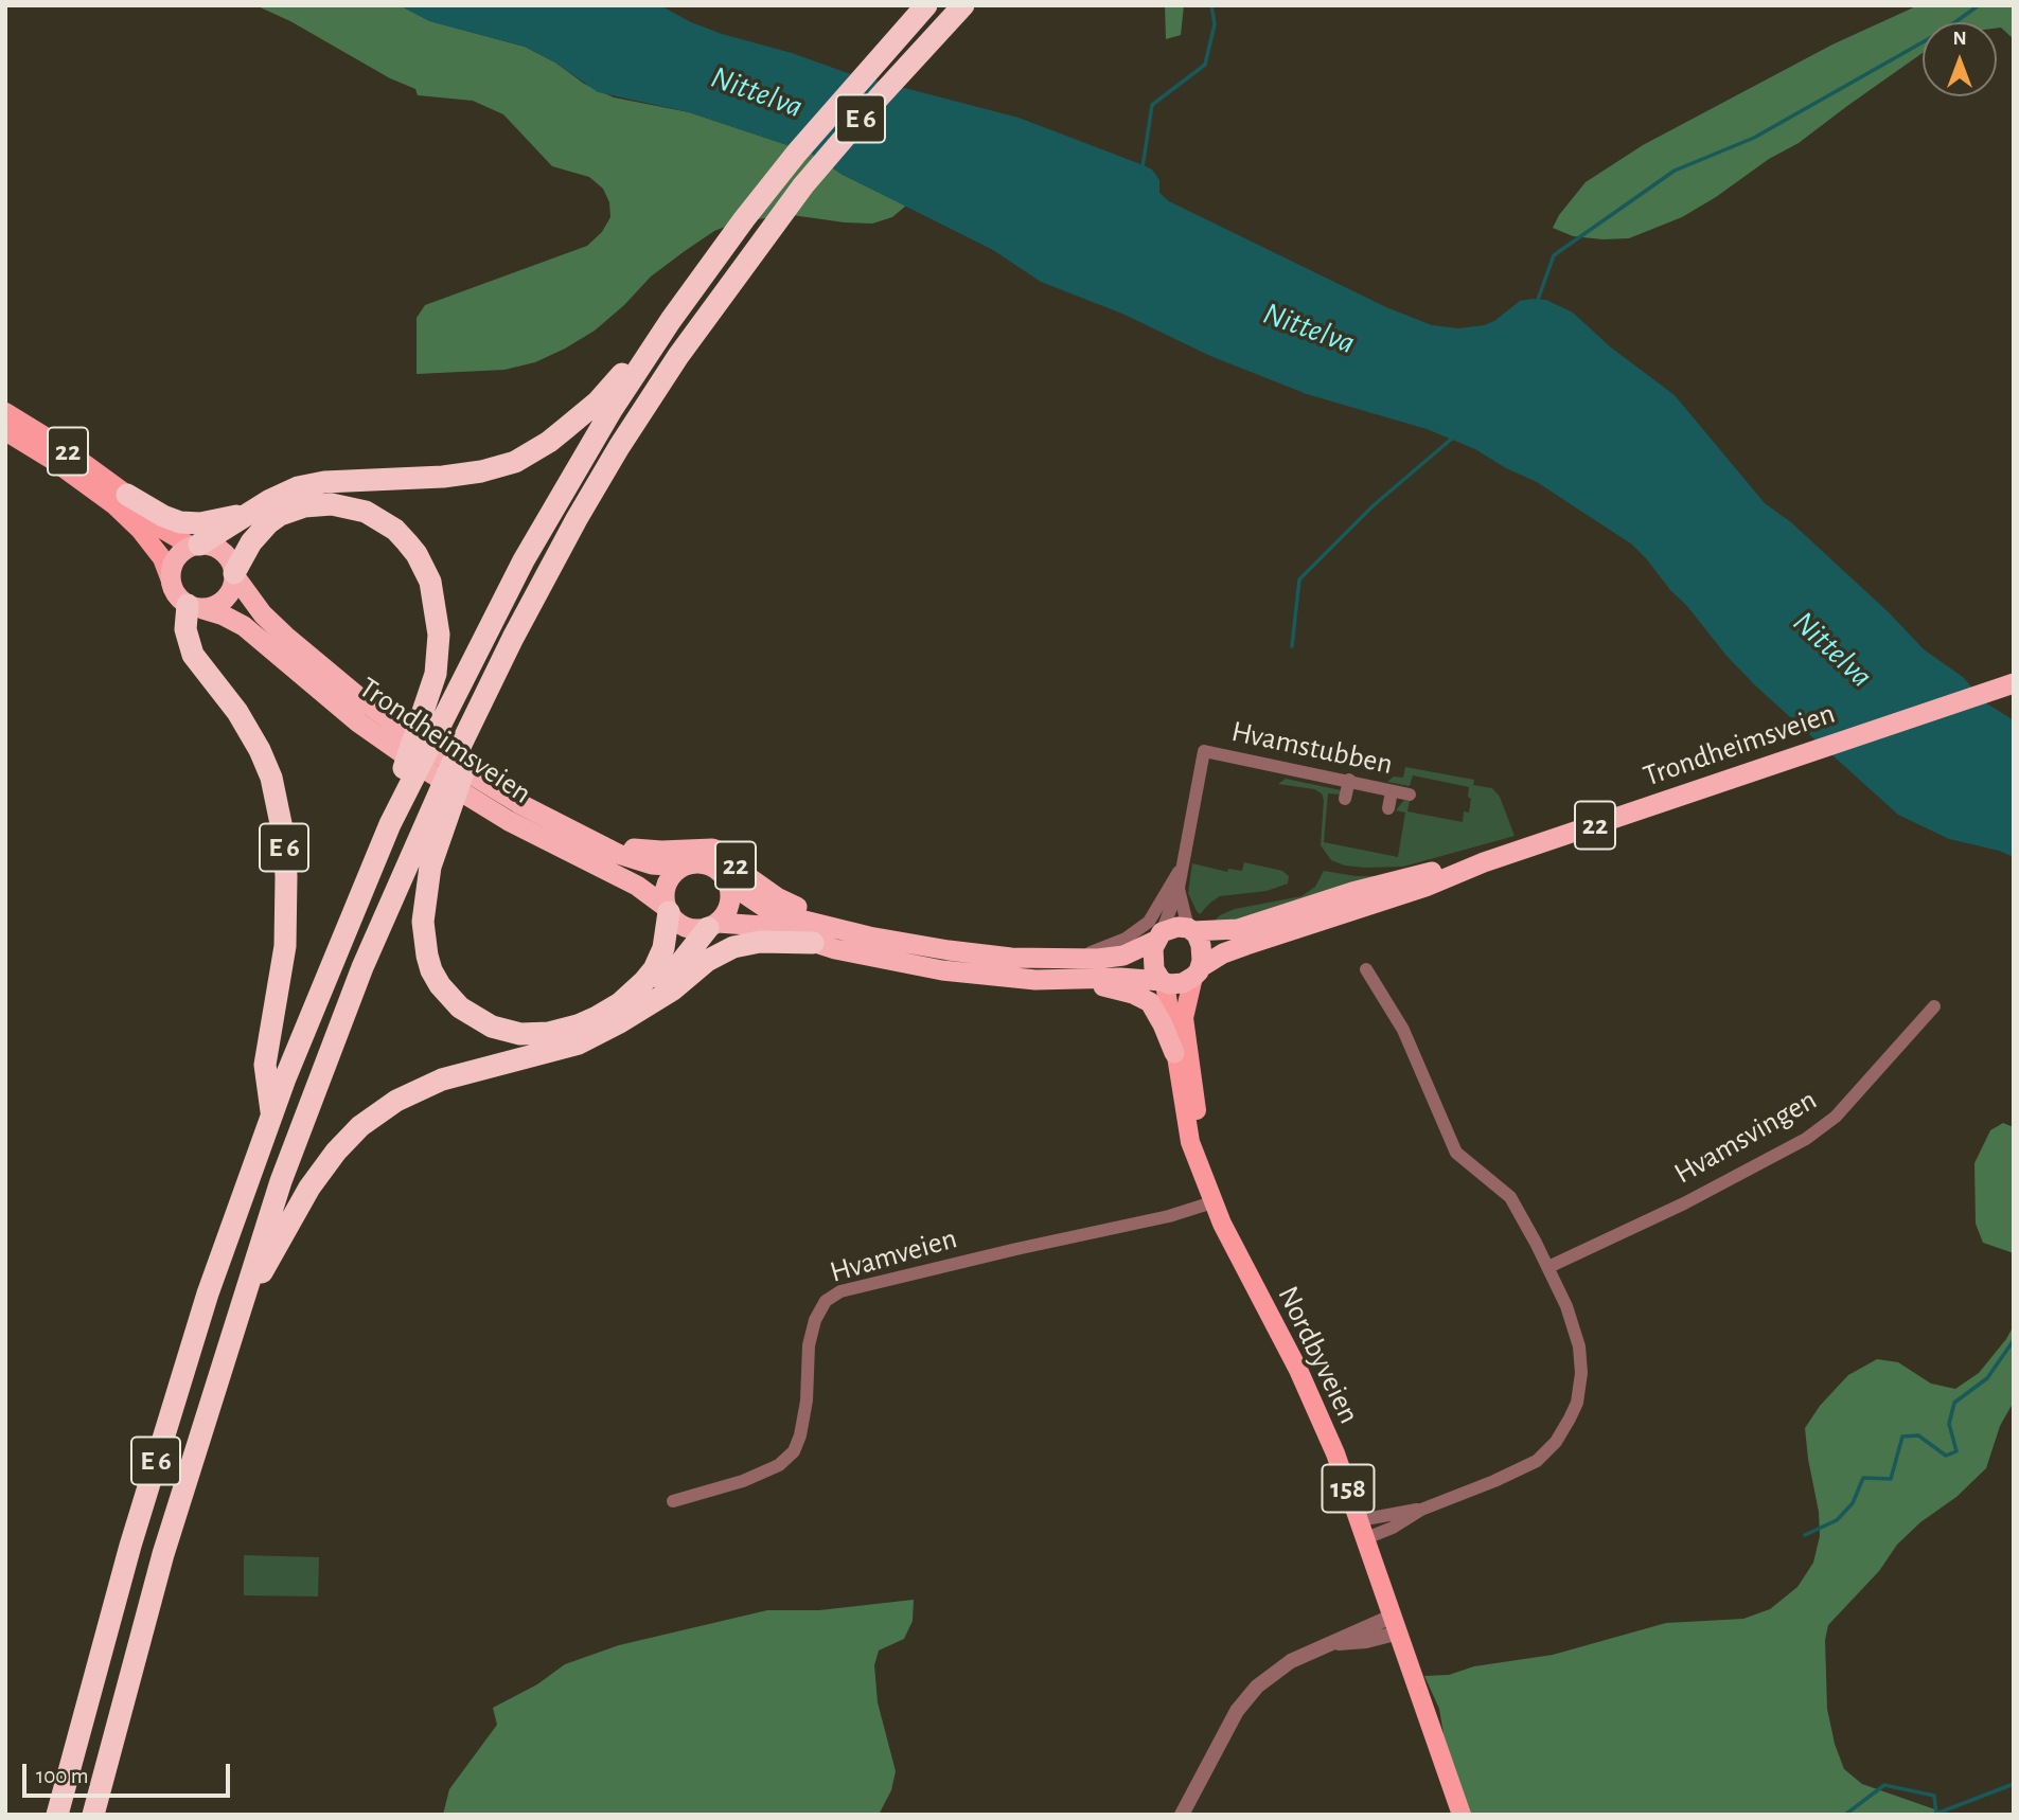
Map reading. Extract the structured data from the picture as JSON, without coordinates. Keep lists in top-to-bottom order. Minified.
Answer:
{"streets":{"highway":["E 6","22","Trondheimsveien"],"main road":["Nordbyveien","158"],"street":["Hvamstubben","Hvamsvingen","Hvamveien"]},"crossings":[["E 6","22"],["E 6","Trondheimsveien"],["22","Trondheimsveien"],["22","Nordbyveien"],["Trondheimsveien","Nordbyveien"],["Hvamveien","Nordbyveien"]],"water":["Nittelva"],"scale_bar":"100 m","north":"top"}
